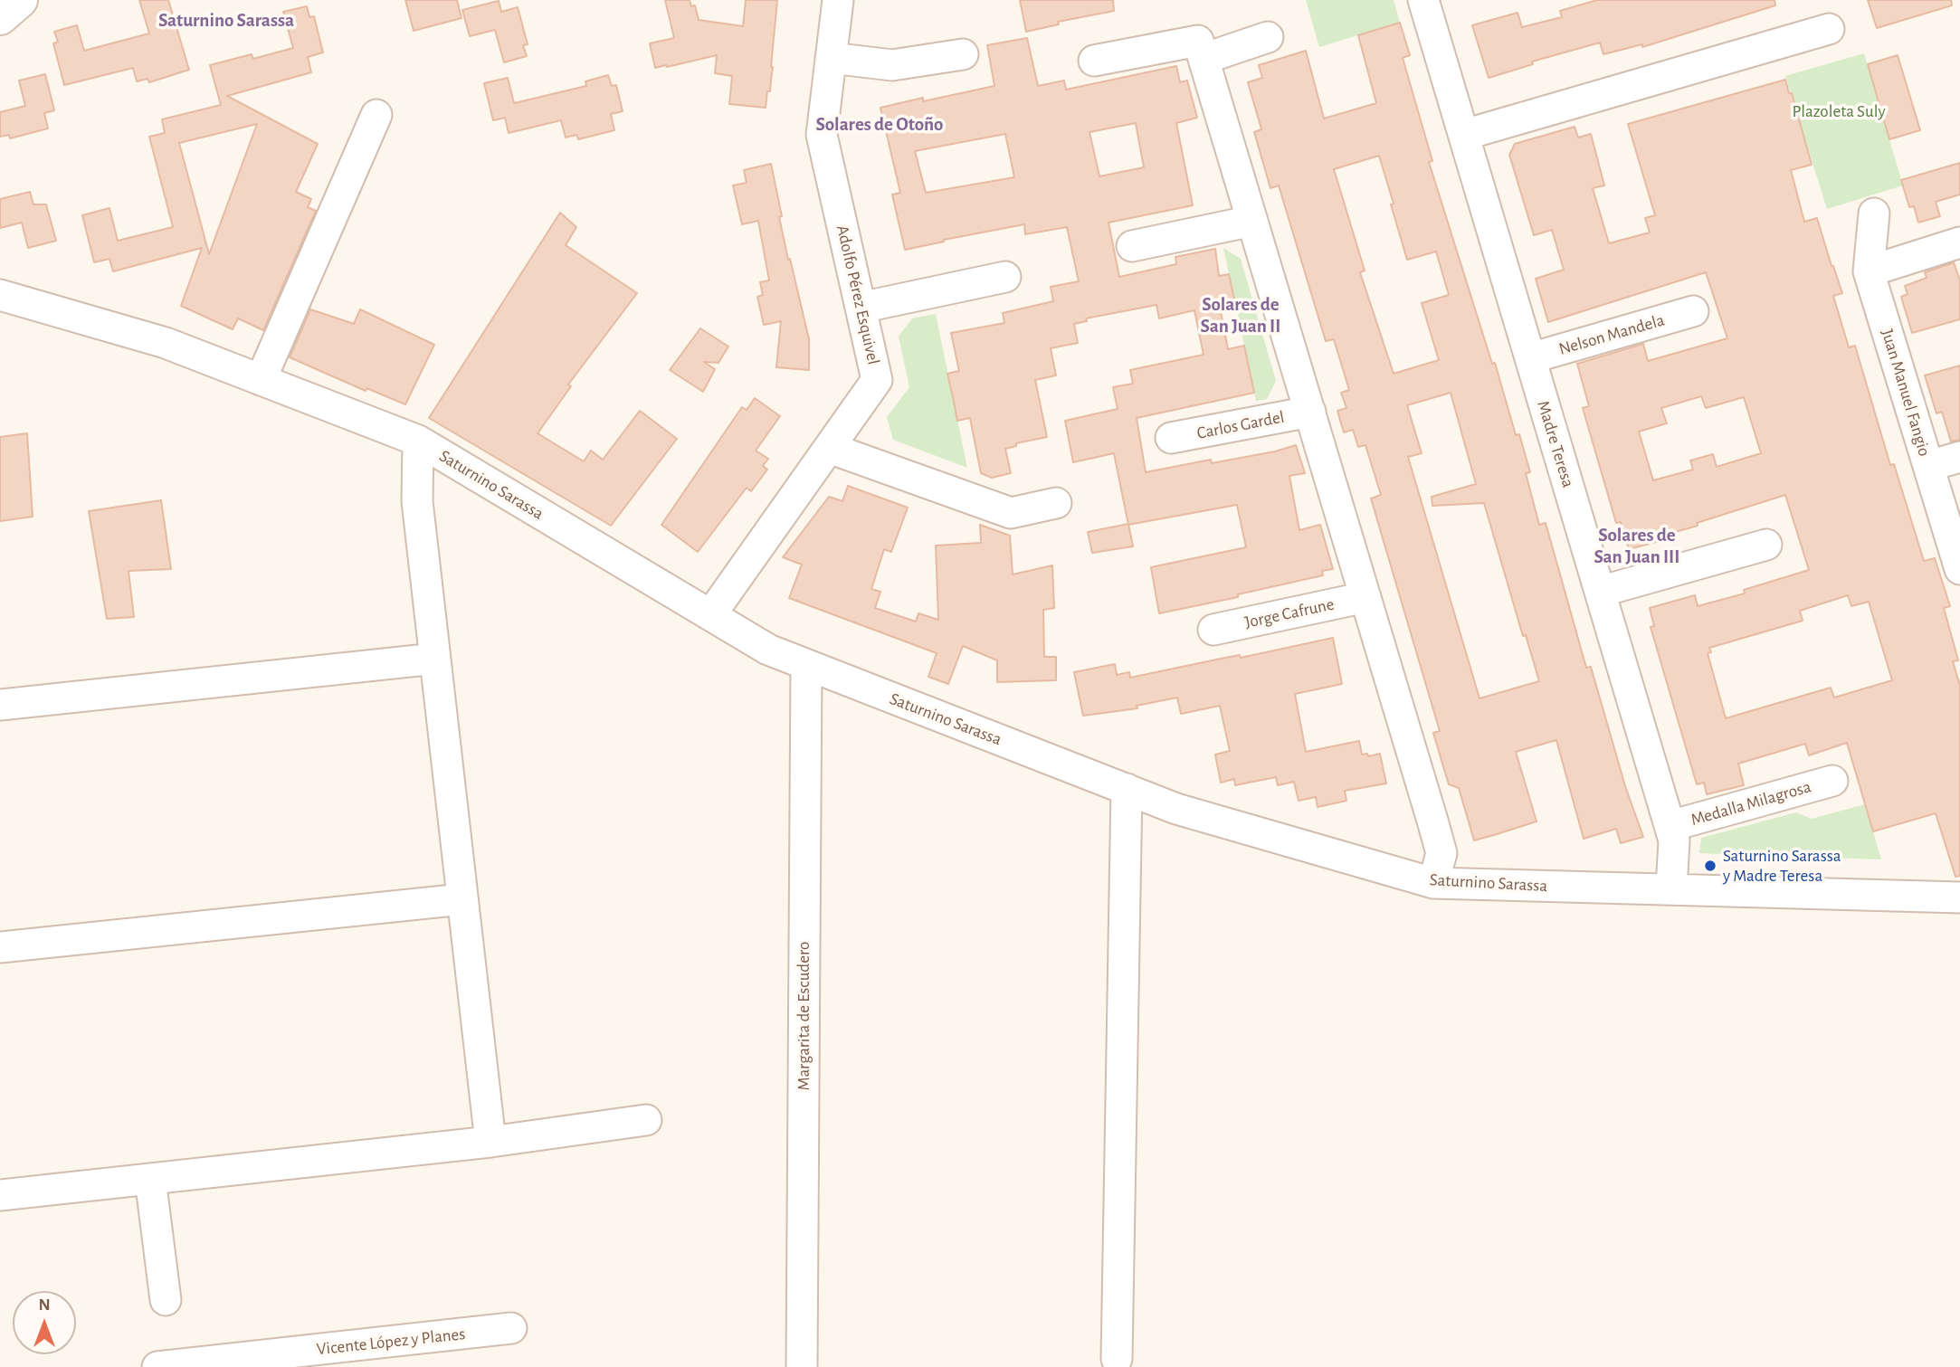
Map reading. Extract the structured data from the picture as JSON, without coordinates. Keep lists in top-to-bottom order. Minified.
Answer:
{"streets":{"street":["Adolfo Pérez Esquivel","Nelson Mandela","Juan Manuel Fangio","Carlos Gardel","Madre Teresa","Saturnino Sarassa","Jorge Cafrune","Medalla Milagrosa","Margarita de Escudero","Vicente López y Planes"]},"crossings":[["Adolfo Pérez Esquivel","Saturnino Sarassa"],["Nelson Mandela","Madre Teresa"],["Madre Teresa","Saturnino Sarassa"],["Madre Teresa","Medalla Milagrosa"],["Saturnino Sarassa","Margarita de Escudero"]],"districts":["Saturnino Sarassa","Solares de Otoño","Solares de San Juan II","Solares de San Juan III"],"parks":["Plazoleta Suly"],"places":["Saturnino Sarassa y Madre Teresa"],"north":"top"}
